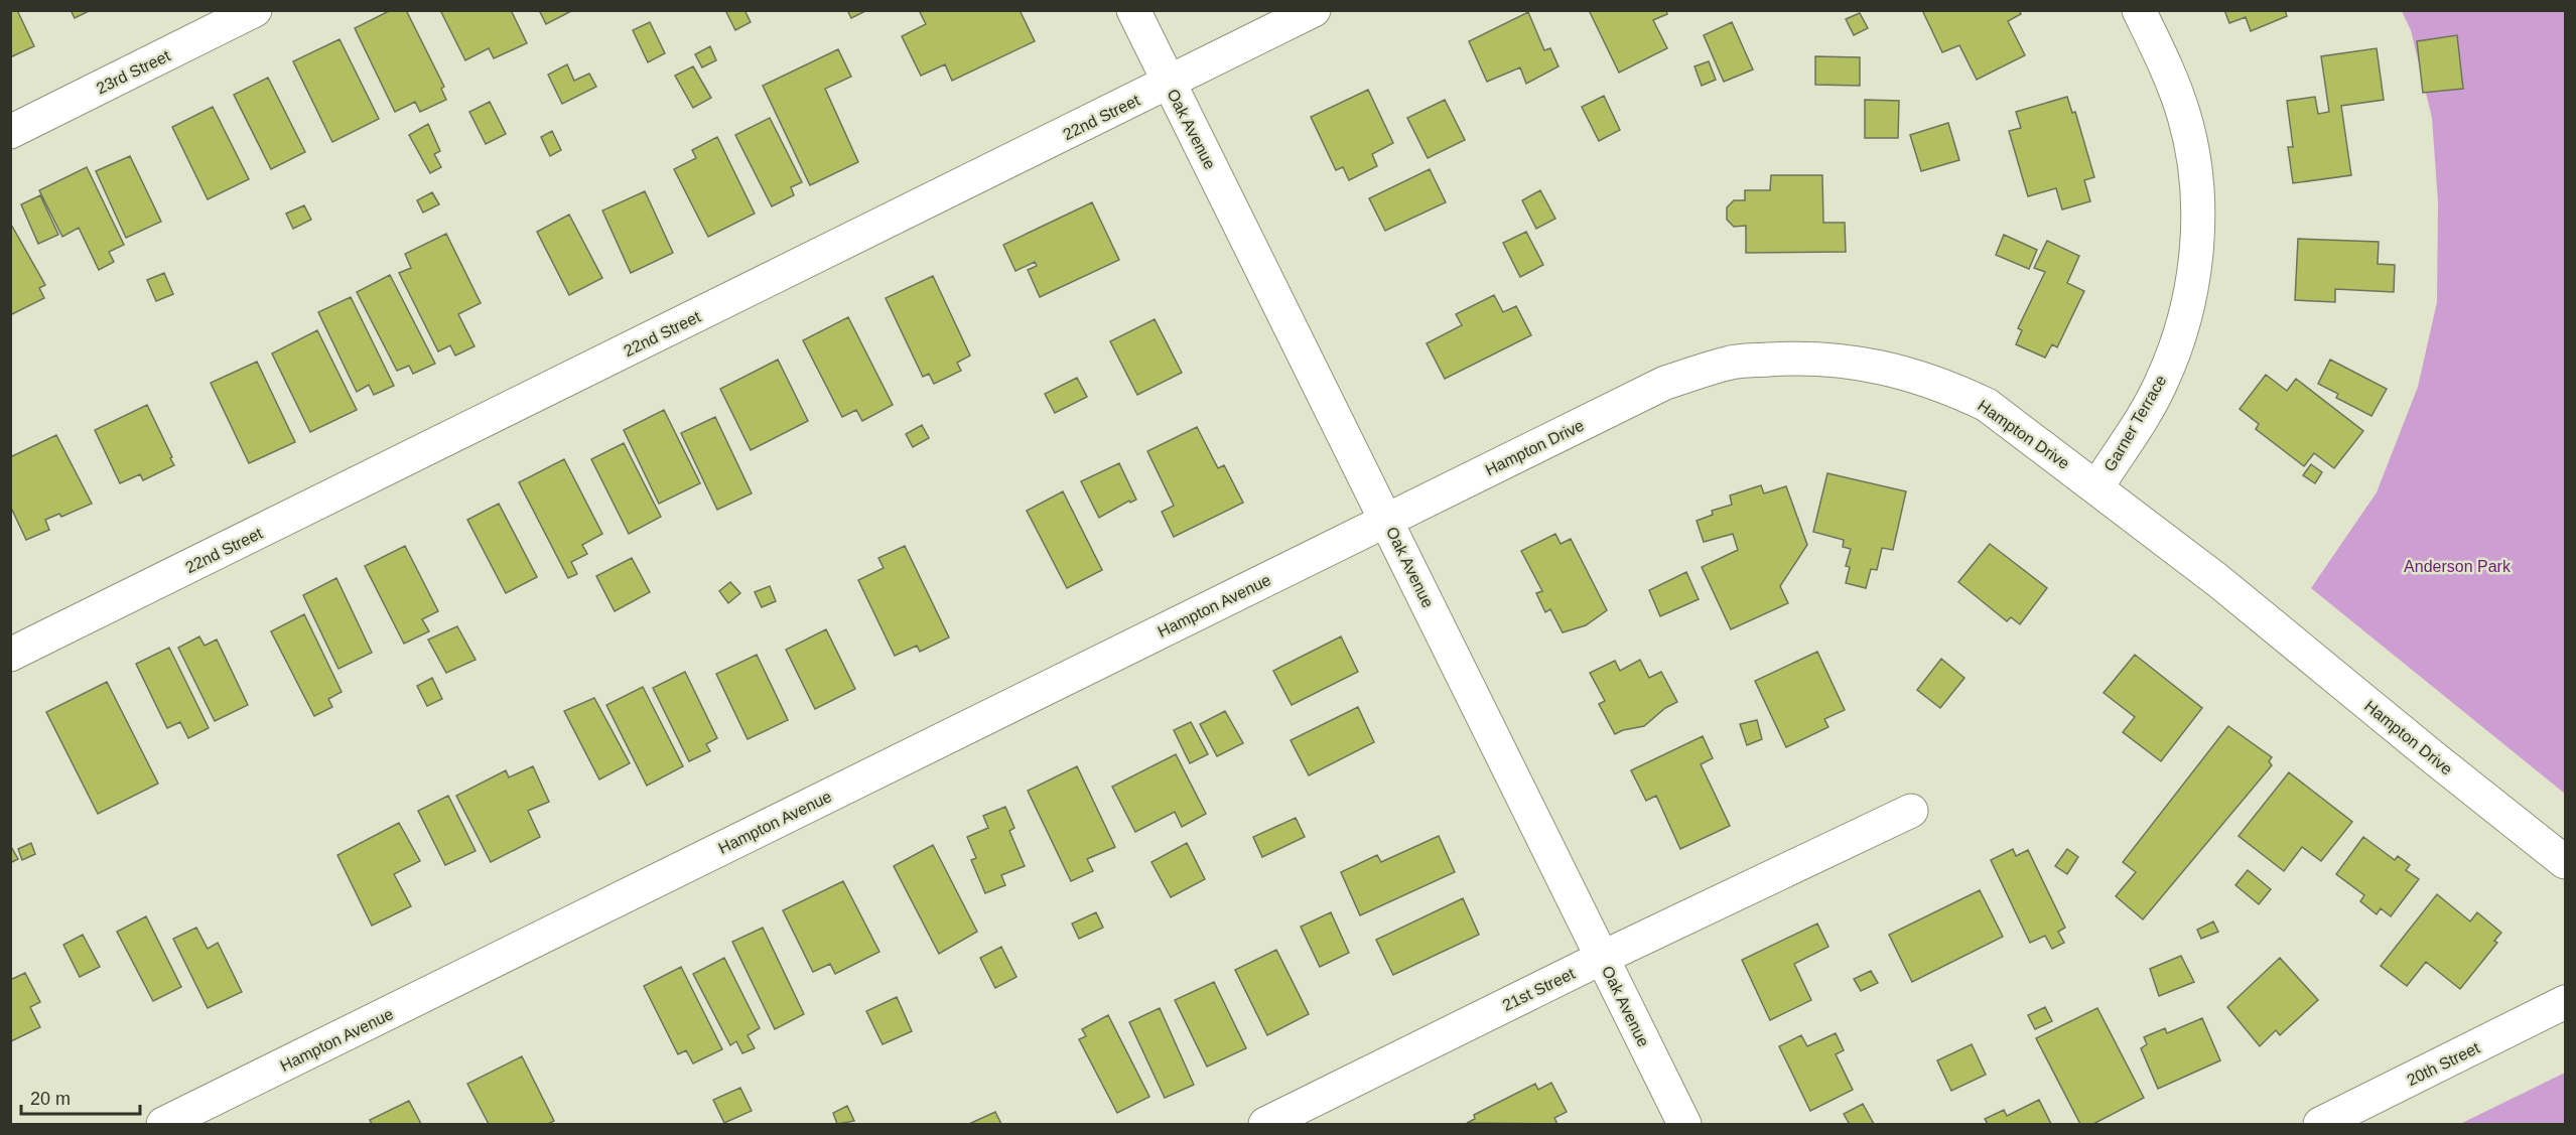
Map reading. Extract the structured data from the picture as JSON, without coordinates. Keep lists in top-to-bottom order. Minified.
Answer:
{"streets":{"street":["23rd Street","22nd Street","Oak Avenue","Garner Terrace","Hampton Drive","Hampton Avenue","21st Street","20th Street"]},"crossings":[["22nd Street","Oak Avenue"],["Oak Avenue","Hampton Drive"],["Oak Avenue","Hampton Avenue"],["Oak Avenue","21st Street"],["Garner Terrace","Hampton Drive"],["Hampton Drive","Hampton Avenue"]],"parks":["Anderson Park"],"scale_bar":"20 m"}
